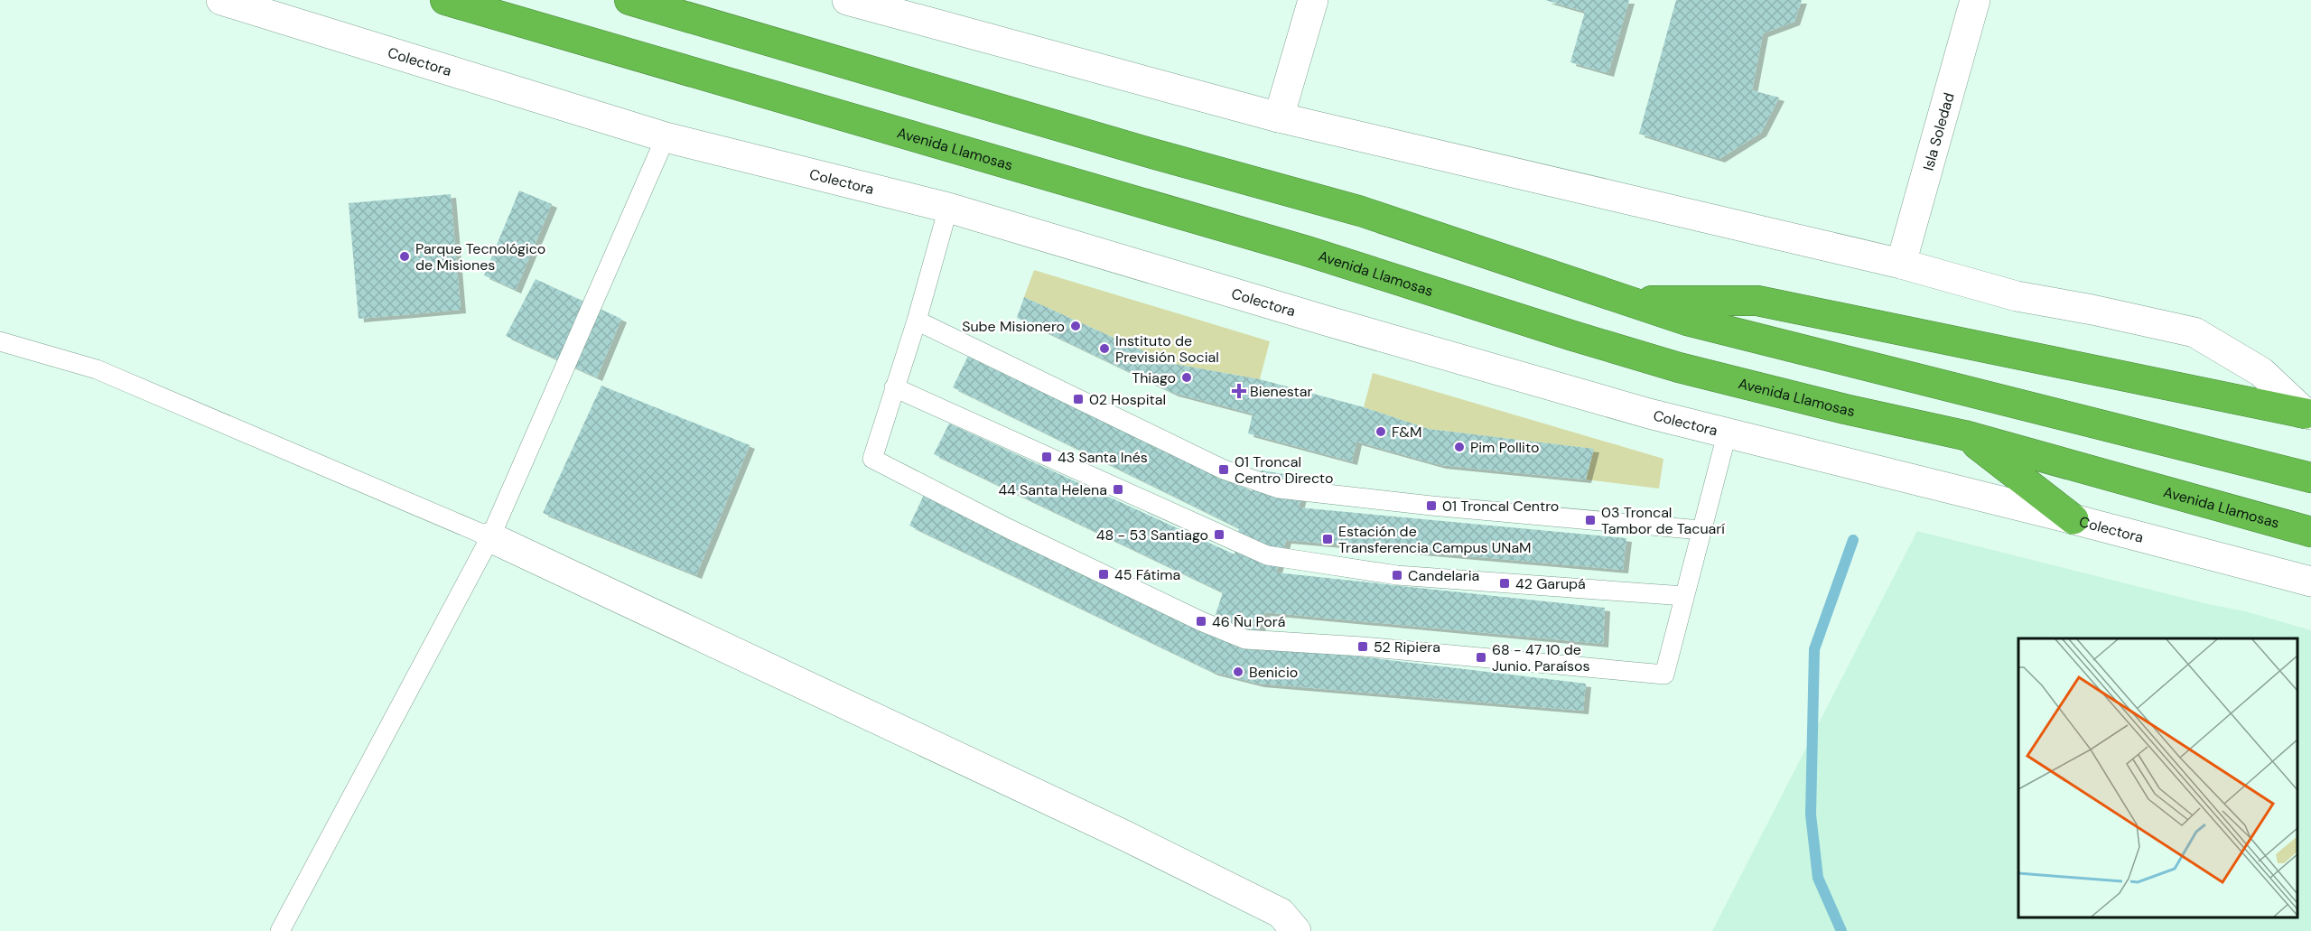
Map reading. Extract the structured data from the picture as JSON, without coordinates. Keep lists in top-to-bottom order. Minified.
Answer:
{"streets":{"highway":["Avenida Llamosas"],"street":["Colectora","Isla Soledad"]},"places":{"other":["Parque Tecnológico de Misiones","Sube Misionero","Instituto de Previsión Social","Thiago","F&M","Pim Pollito","Benicio"],"health":["Bienestar"],"transit":["02 Hospital","43 Santa Inés","01 Troncal Centro Directo","44 Santa Helena","01 Troncal Centro","03 Troncal Tambor de Tacuarí","48 - 53 Santiago","Estación de Transferencia Campus UNaM","45 Fátima","Candelaria","42 Garupá","46 Ñu Porá","52 Ripiera","68 - 47 10 de Junio. Paraísos"]}}
